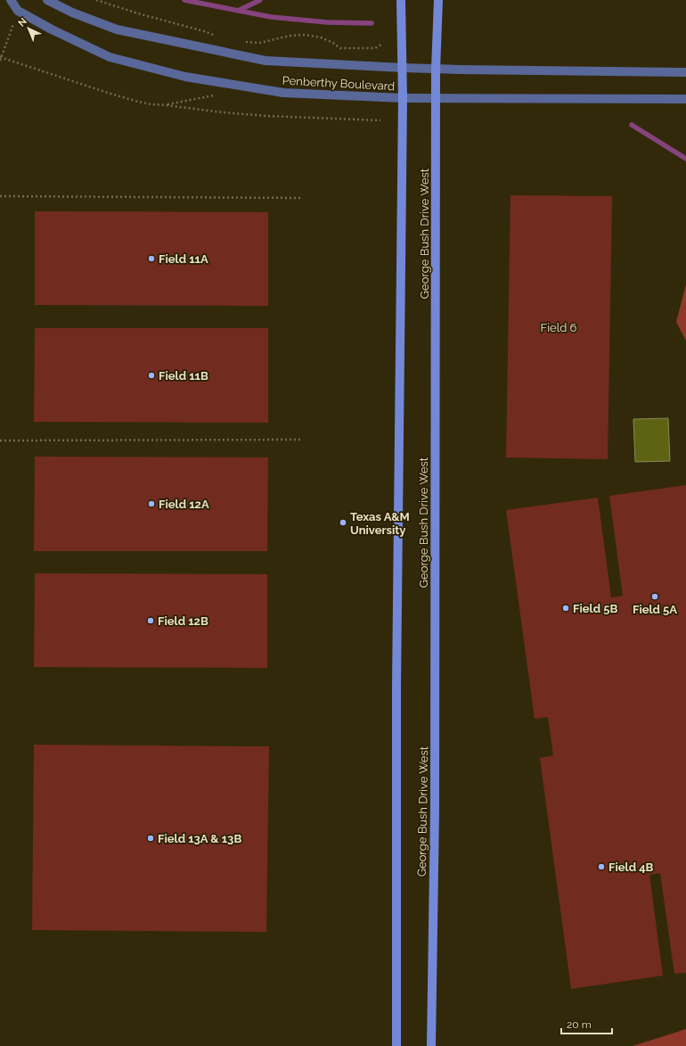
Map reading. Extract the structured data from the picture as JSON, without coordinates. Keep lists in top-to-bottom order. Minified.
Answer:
{"streets":{"main road":["George Bush Drive West"],"street":["Penberthy Boulevard"]},"crossings":[["Penberthy Boulevard","George Bush Drive West"]],"parks":["Field 6"],"places":["Field 11A","Field 11B","Field 12A","Texas A&M University","Field 5A","Field 5B","Field 12B","Field 13A & 13B","Field 4B"],"scale_bar":"20 m","north":"top left"}
